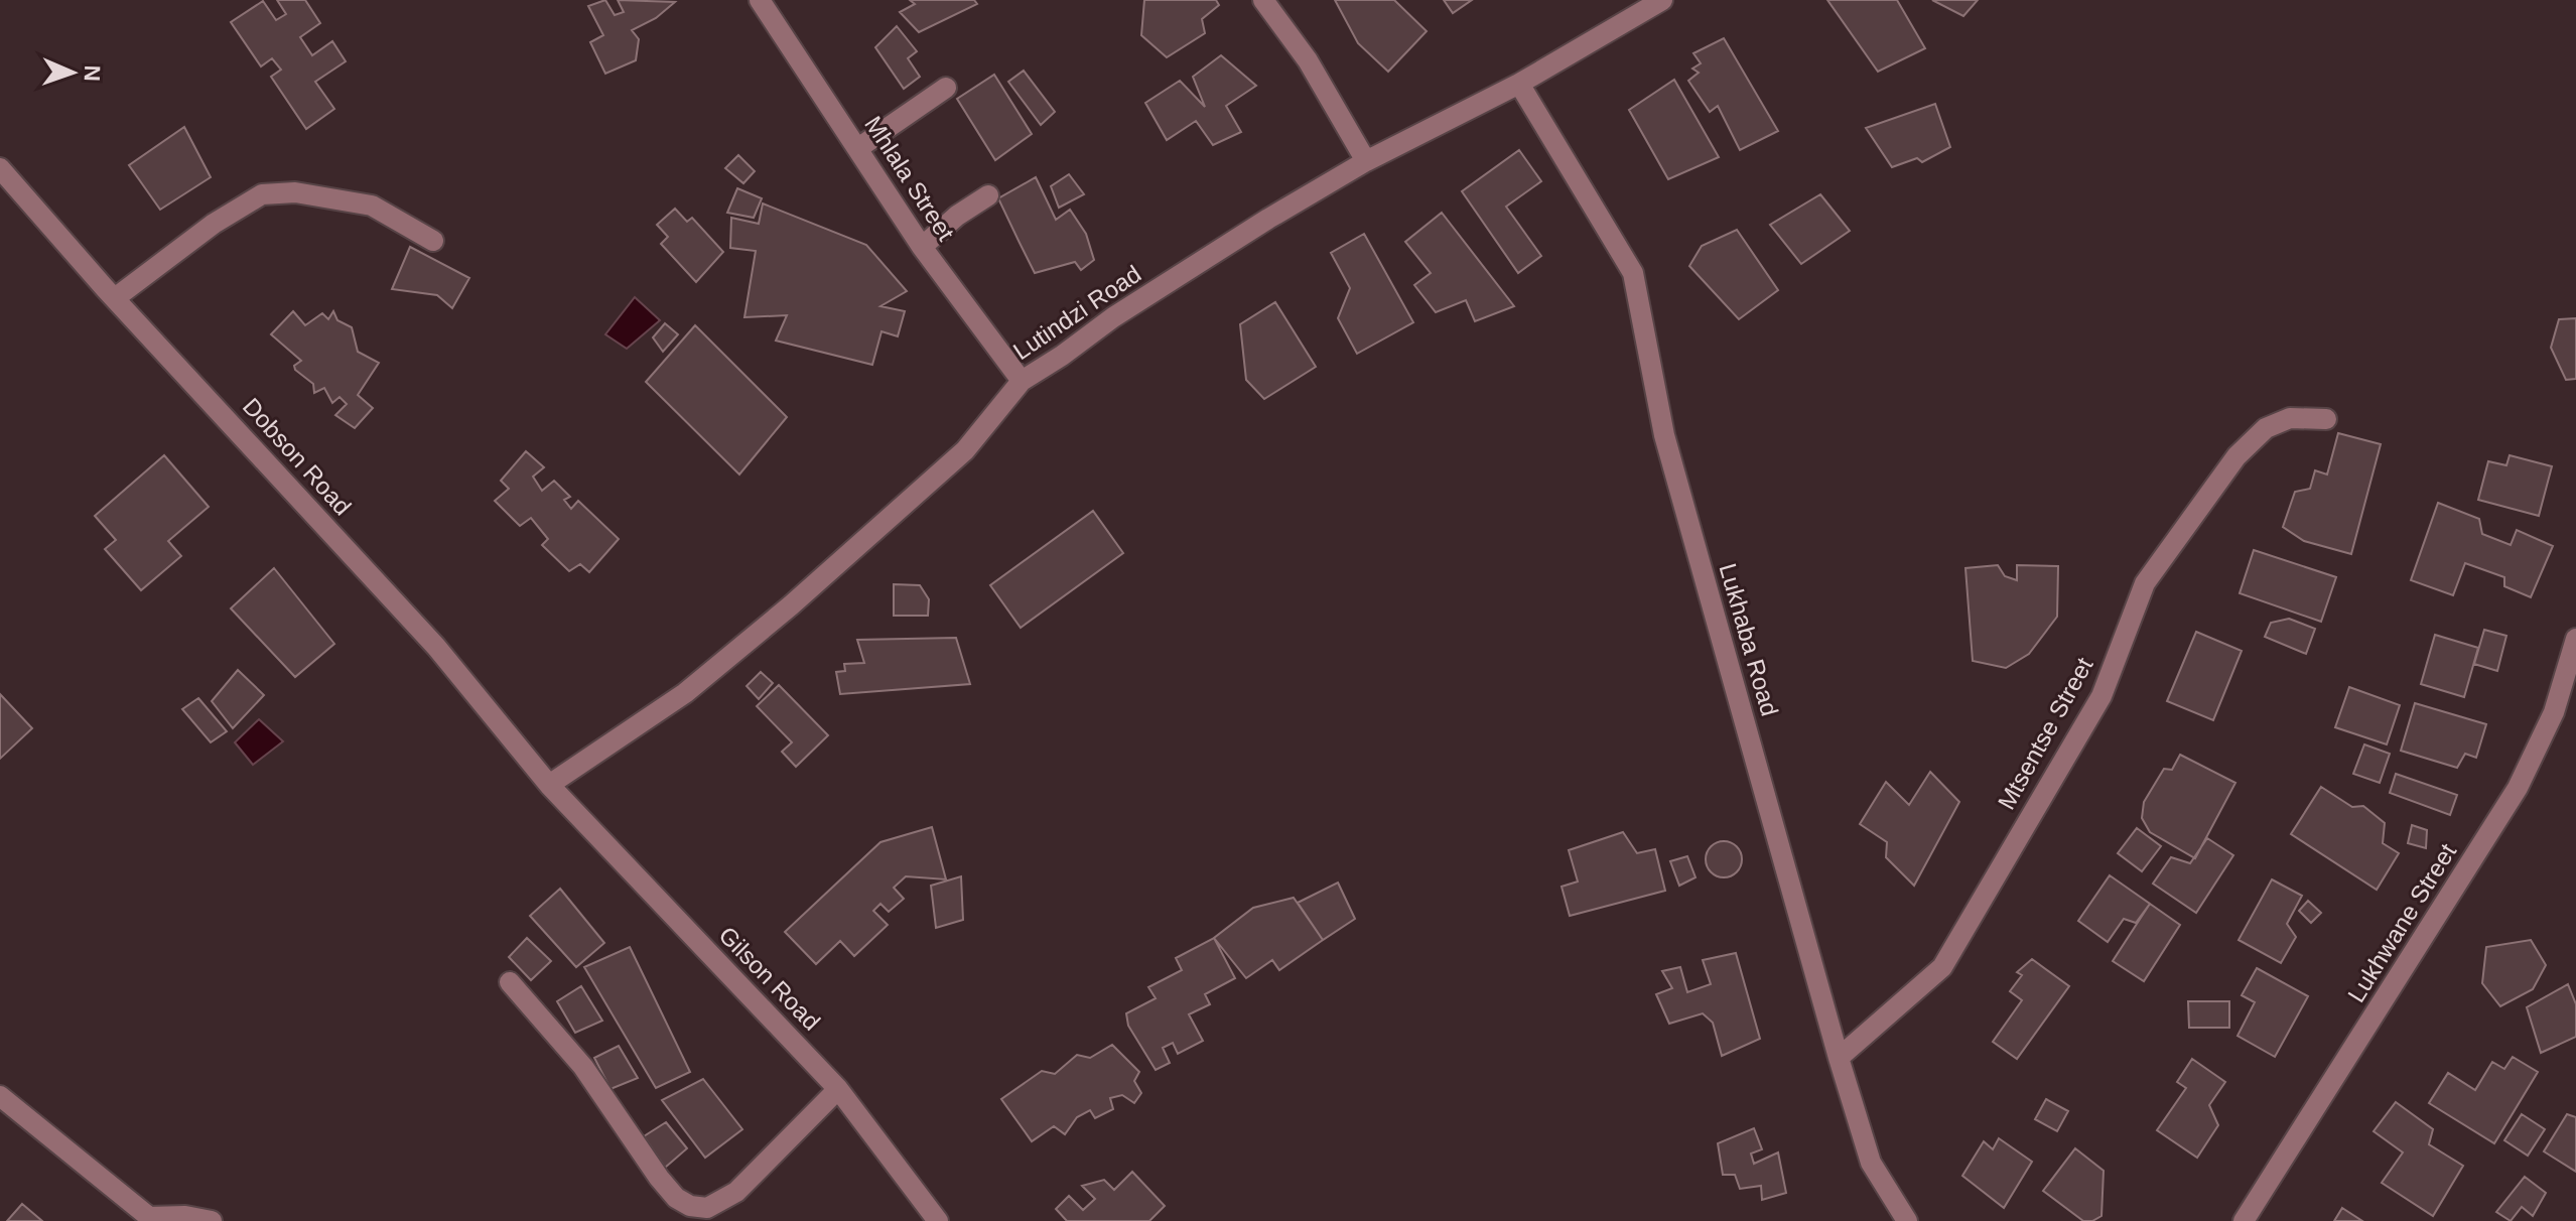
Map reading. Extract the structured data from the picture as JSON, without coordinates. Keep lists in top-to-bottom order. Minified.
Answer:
{"streets":{"street":["Mhlala Street","Lutindzi Road","Dobson Road","Lukhaba Road","Mtsentse Street","Lukhwane Street","Gilson Road"]},"crossings":[["Mhlala Street","Lutindzi Road"],["Lutindzi Road","Dobson Road"],["Lutindzi Road","Lukhaba Road"],["Lutindzi Road","Gilson Road"],["Dobson Road","Gilson Road"],["Lukhaba Road","Mtsentse Street"]],"north":"right"}
